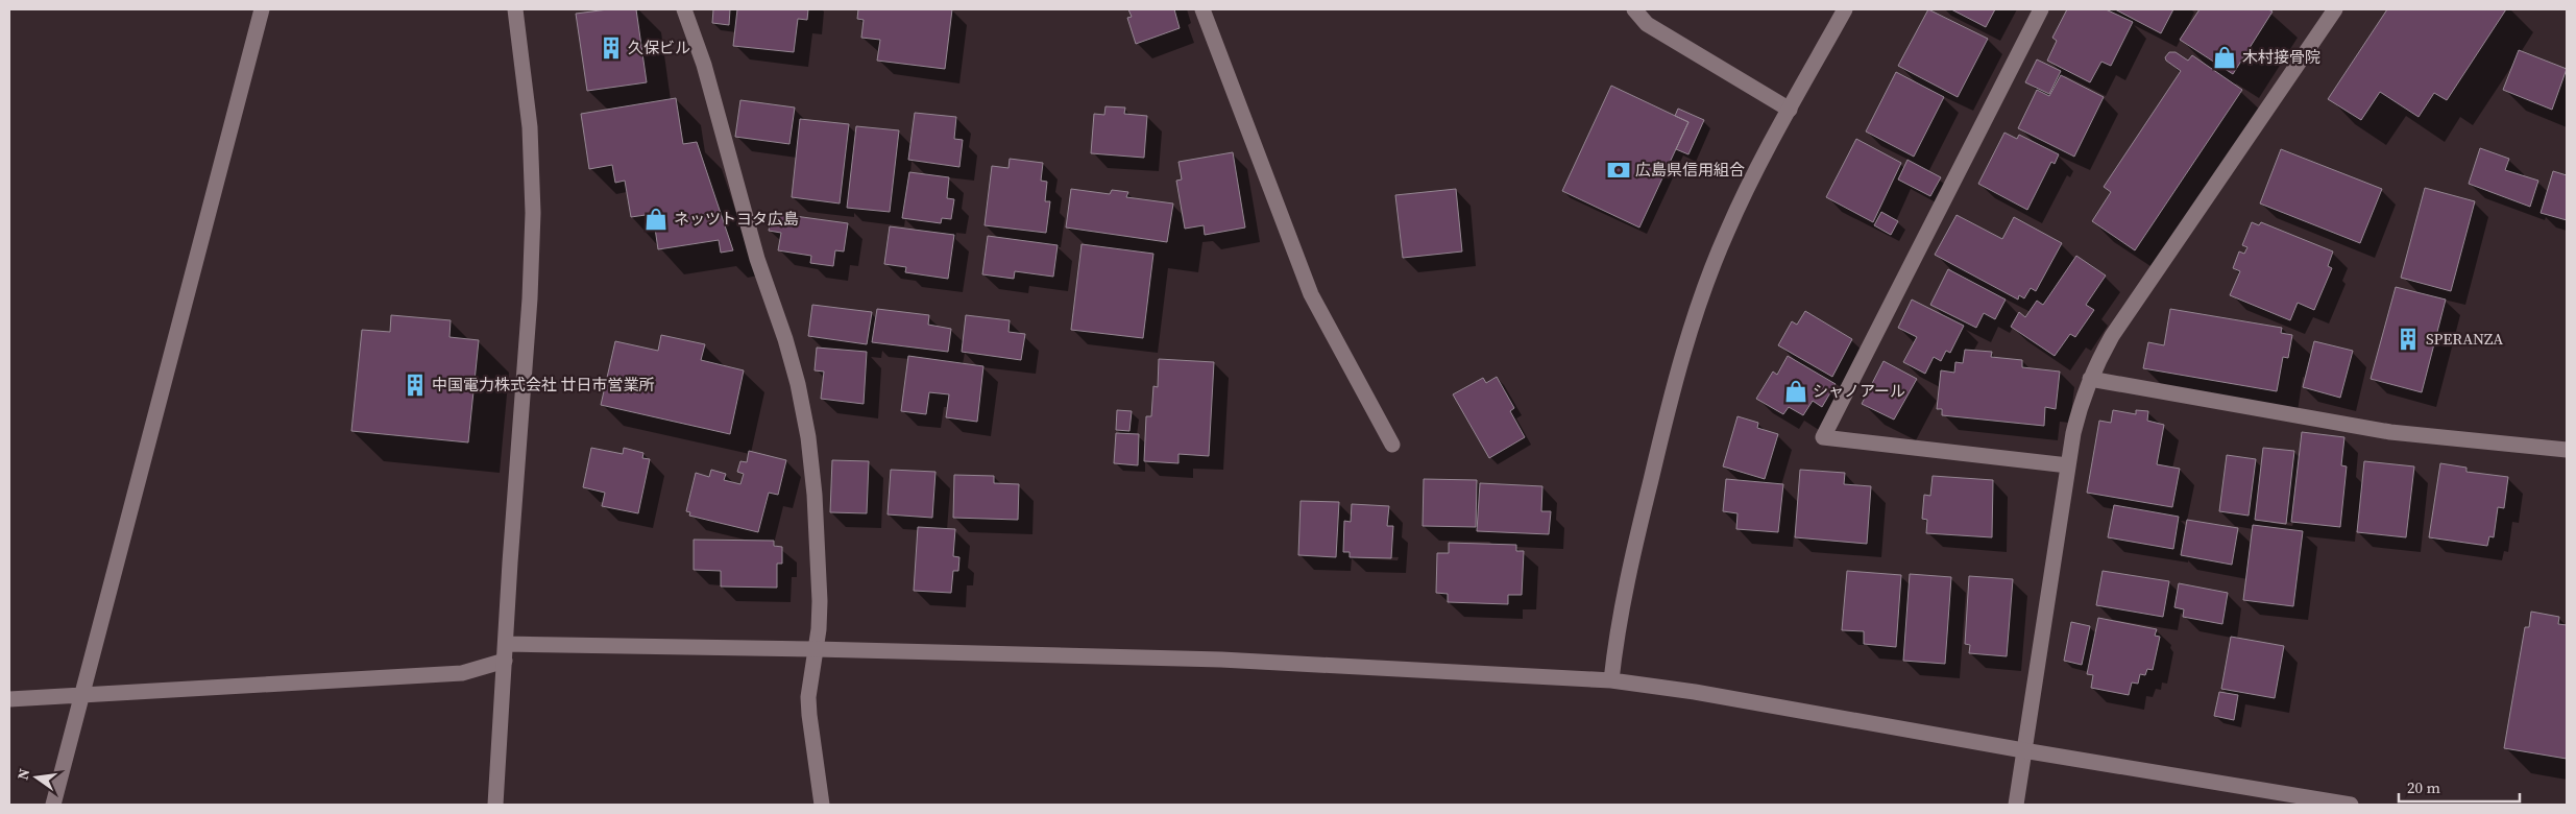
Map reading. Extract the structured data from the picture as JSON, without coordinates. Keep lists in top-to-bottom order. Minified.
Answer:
{"places":{"building":["久保ビル","SPERANZA","中国電力株式会社 廿日市営業所"],"shop":["木村接骨院","ネッツトヨタ広島","シャノアール"],"bank":["広島県信用組合"]},"scale_bar":"20 m","north":"left"}
